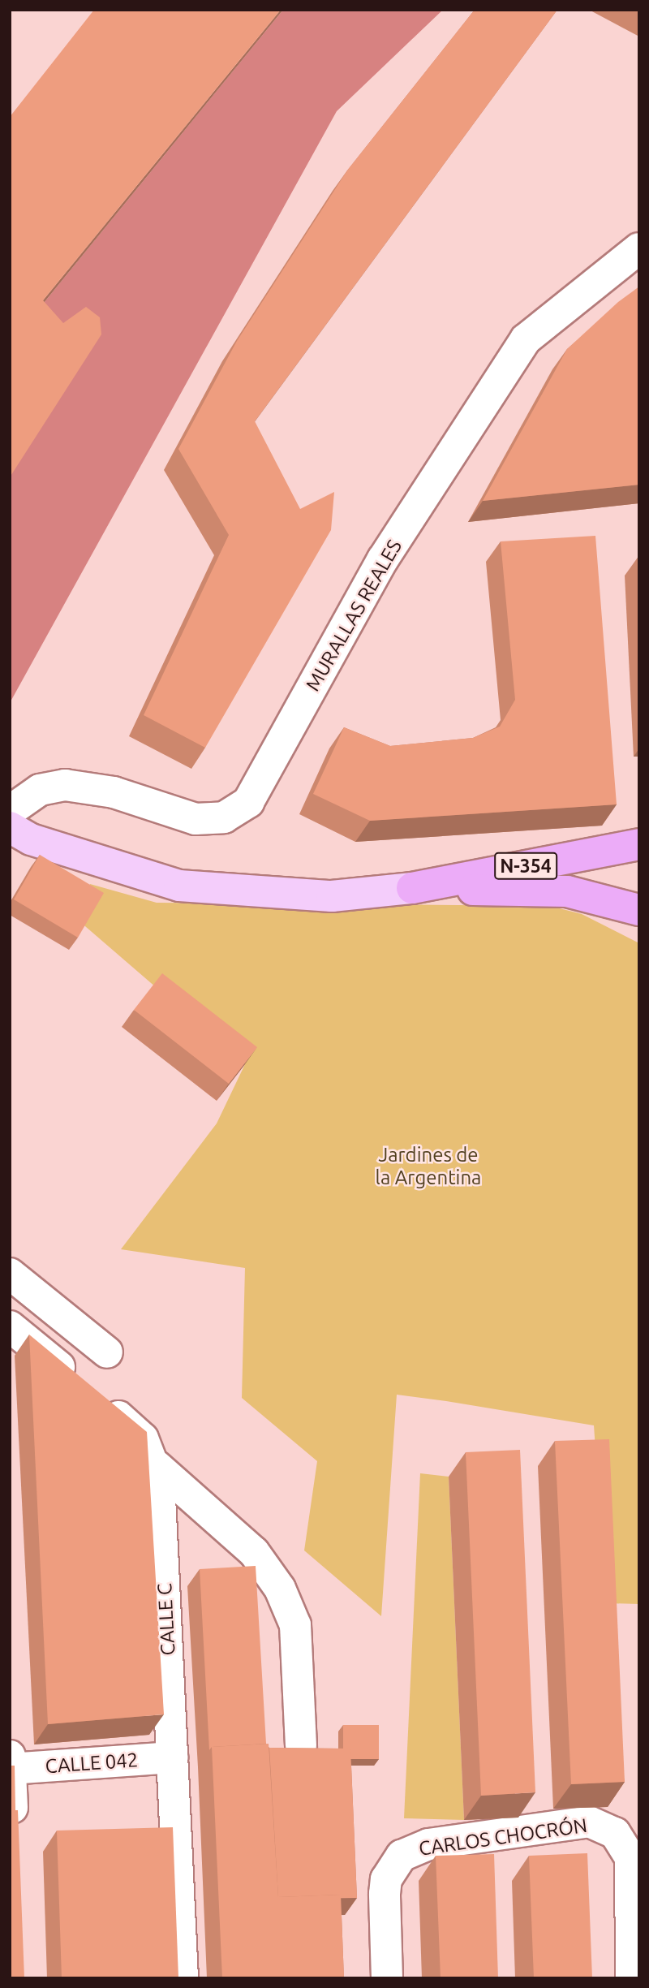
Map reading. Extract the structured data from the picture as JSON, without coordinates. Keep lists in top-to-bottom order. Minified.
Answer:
{"streets":{"highway":["N-354"],"street":["MURALLAS REALES","CALLE C","CALLE 042","CARLOS CHOCRÓN"]},"crossings":[["CALLE C","CALLE 042"]],"parks":["Jardines de la Argentina"]}
